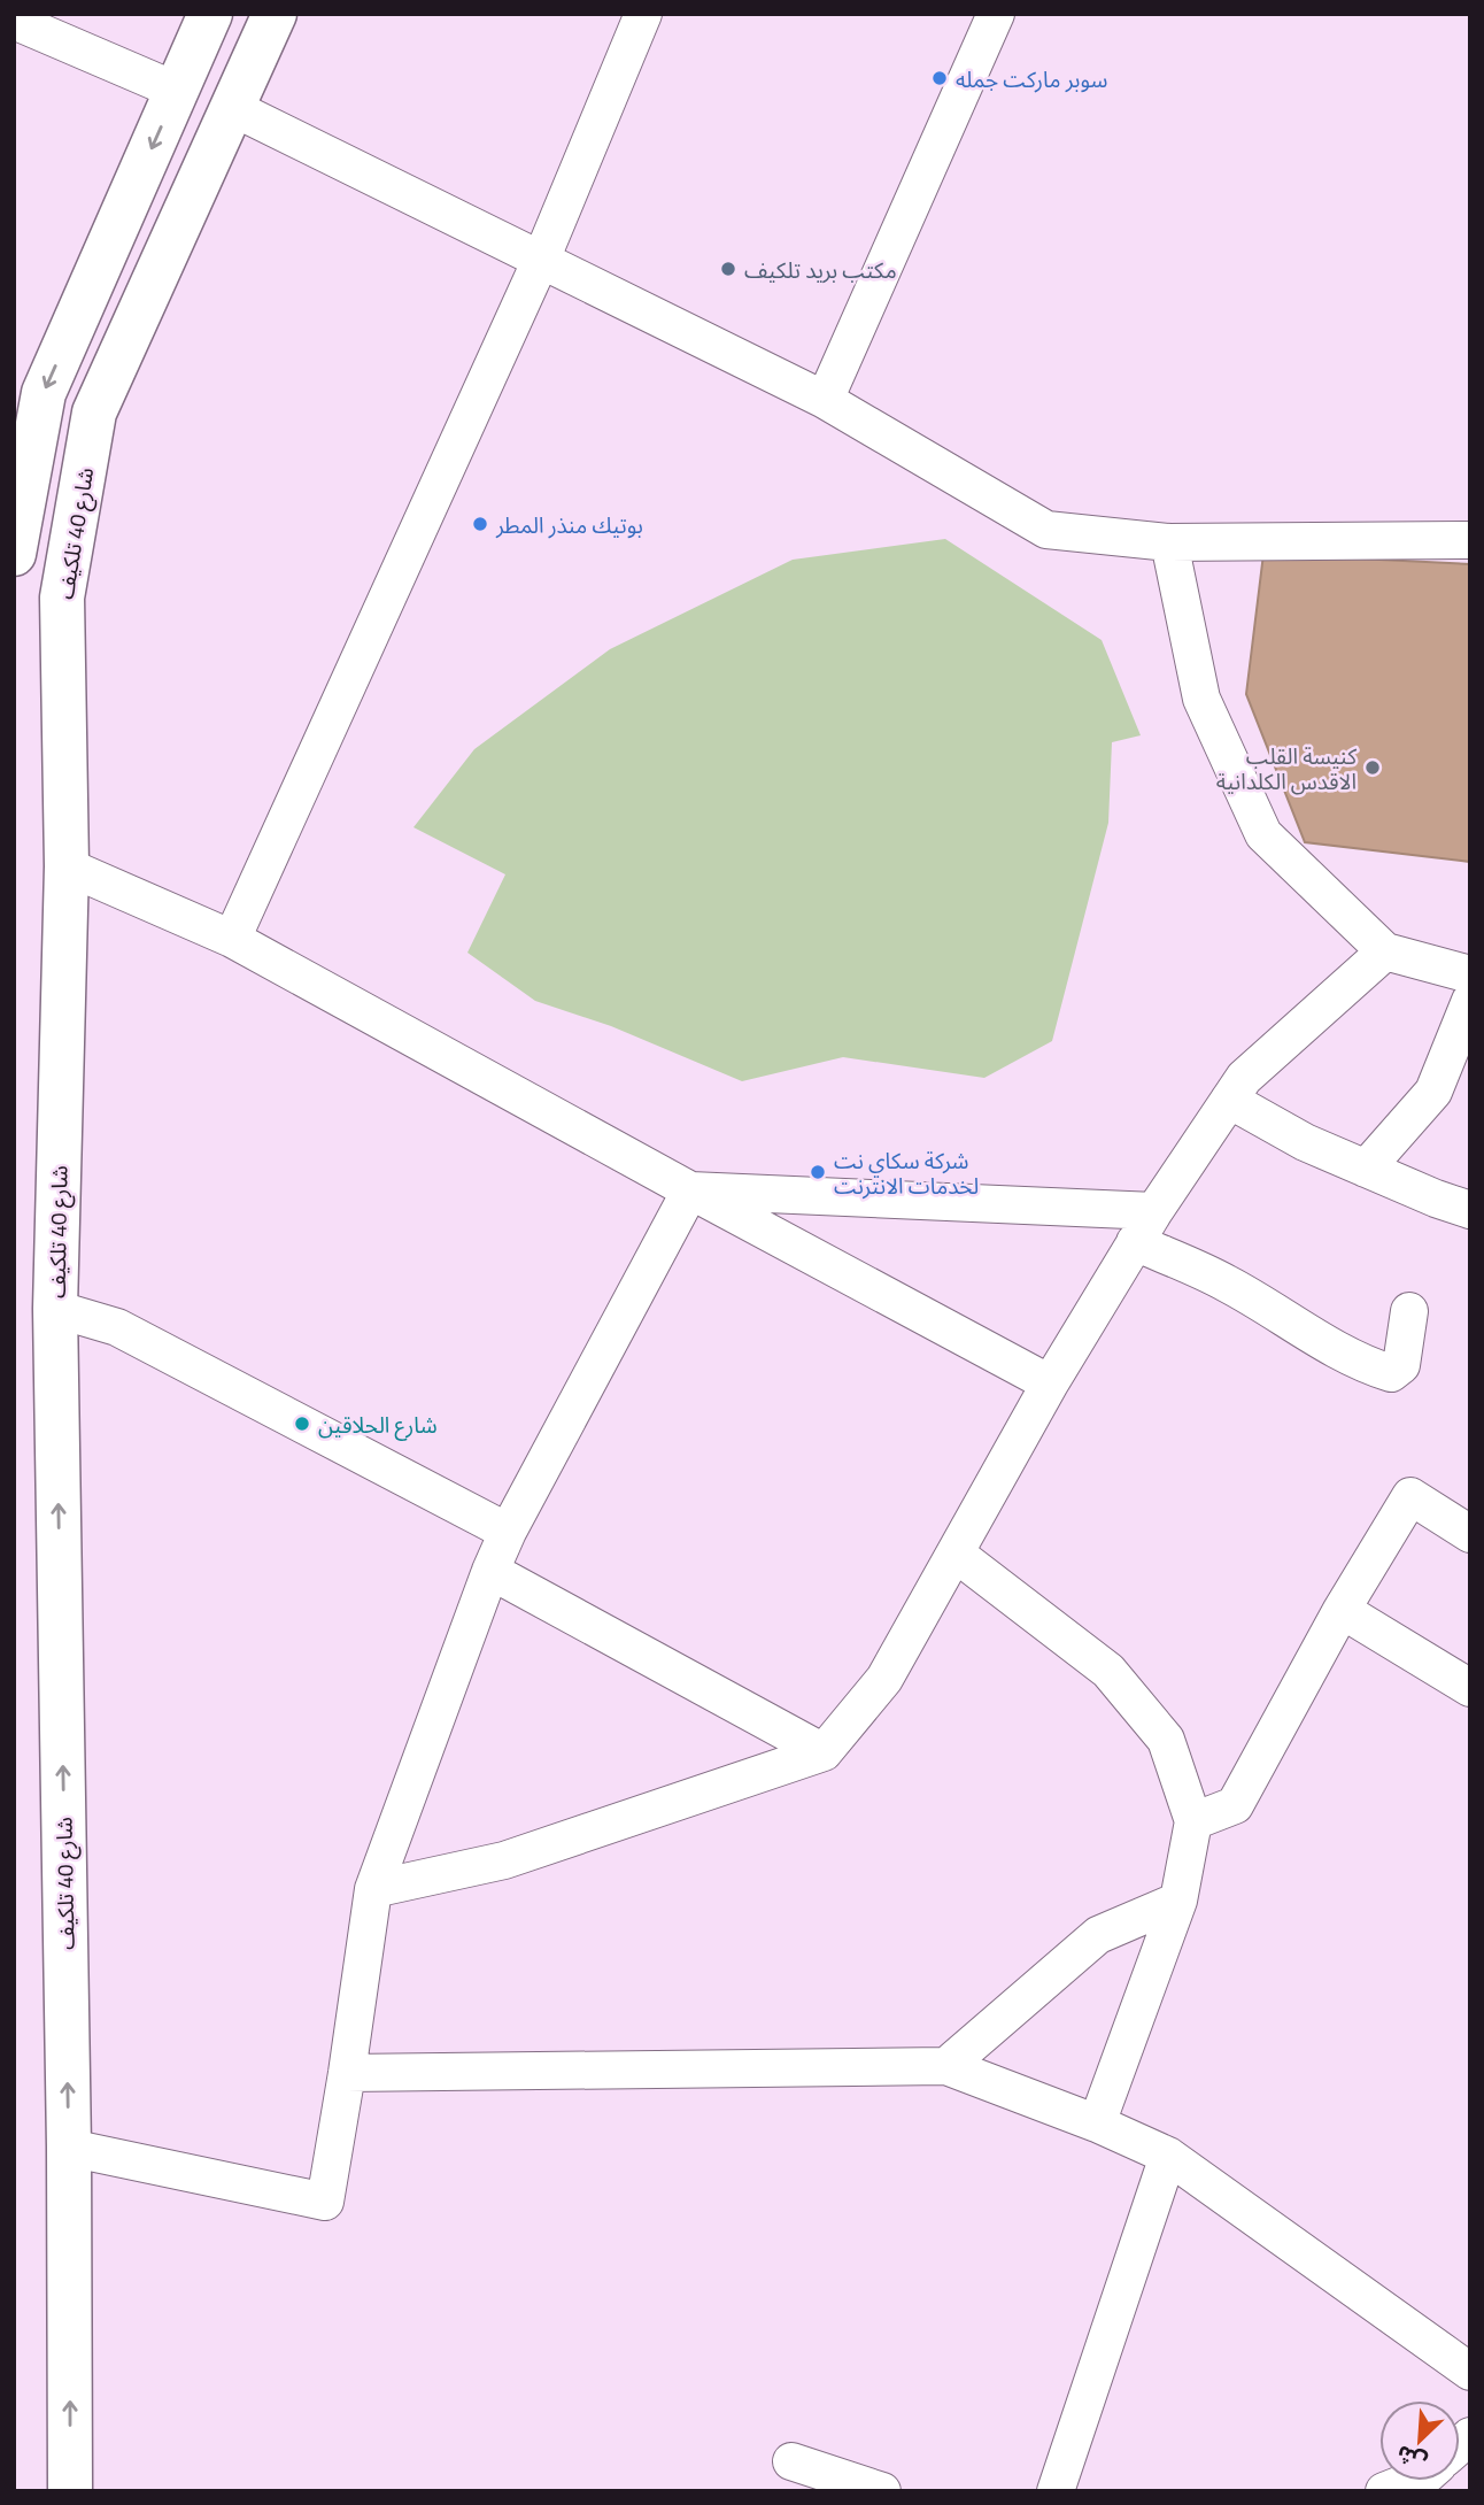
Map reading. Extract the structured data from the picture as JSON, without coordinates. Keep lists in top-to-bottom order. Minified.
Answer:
{"streets":{"main road":["شارع 40 تلكيف"]},"one_way":["شارع 40 تلكيف"],"places":["سوبر ماركت جمله","مكتب بريد تلكيف","بوتيك منذر المطر","كنيسة القلب الاقدس الكلدانية","شركة سكاي نت لخدمات الانترنت","شارع الحلاقين"],"north":"bottom left"}
